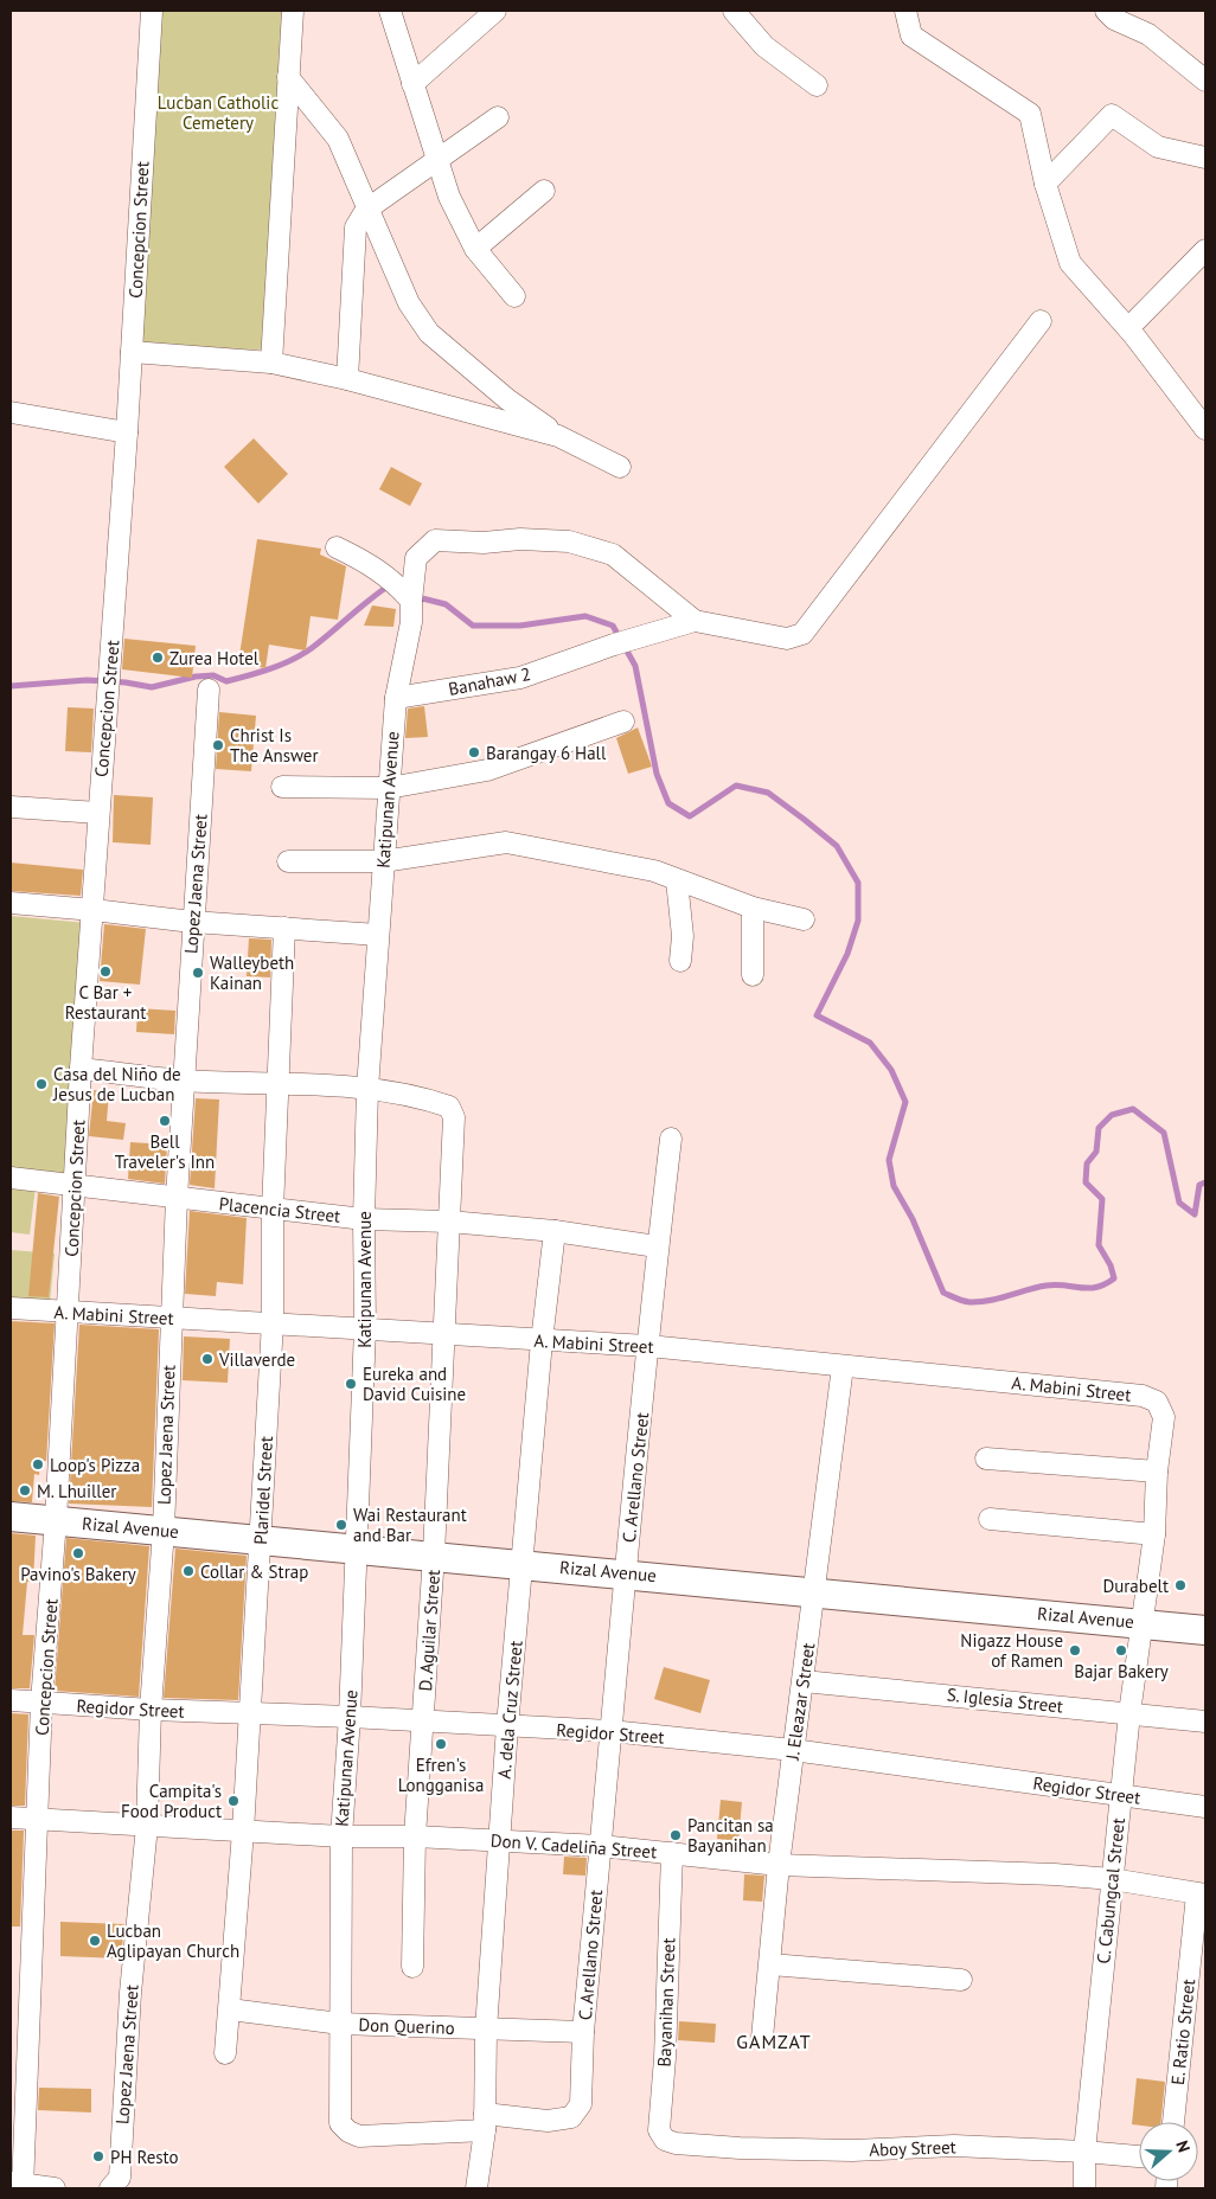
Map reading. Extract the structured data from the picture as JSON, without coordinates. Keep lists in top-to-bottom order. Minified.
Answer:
{"streets":{"main road":["Rizal Avenue"],"street":["Concepcion Street","Banahaw 2","Katipunan Avenue","Lopez Jaena Street","Placencia Street","A. Mabini Street","C. Arellano Street","Plaridel Street","D. Aguilar Street","S. Iglesia Street","J. Eleazar Street","Regidor Street","A. dela Cruz Street","Don V. Cadeliña Street","C. Cabungcal Street","Bayanihan Street","Don Querino","E. Ratio Street","Aboy Street"]},"crossings":[["Concepcion Street","Placencia Street"],["Concepcion Street","A. Mabini Street"],["Concepcion Street","Rizal Avenue"],["Concepcion Street","Regidor Street"],["Concepcion Street","Don V. Cadeliña Street"],["Banahaw 2","Katipunan Avenue"],["Katipunan Avenue","Placencia Street"],["Katipunan Avenue","A. Mabini Street"],["Katipunan Avenue","C. Arellano Street"],["Katipunan Avenue","Rizal Avenue"],["Katipunan Avenue","D. Aguilar Street"],["Katipunan Avenue","Regidor Street"],["Katipunan Avenue","Don V. Cadeliña Street"],["Katipunan Avenue","Don Querino"],["Lopez Jaena Street","Placencia Street"],["Lopez Jaena Street","A. Mabini Street"],["Lopez Jaena Street","Rizal Avenue"],["Lopez Jaena Street","Regidor Street"],["Lopez Jaena Street","Don V. Cadeliña Street"],["Placencia Street","C. Arellano Street"],["Placencia Street","Plaridel Street"],["Placencia Street","D. Aguilar Street"],["Placencia Street","A. dela Cruz Street"],["A. Mabini Street","C. Arellano Street"],["A. Mabini Street","Plaridel Street"],["A. Mabini Street","D. Aguilar Street"],["A. Mabini Street","J. Eleazar Street"],["A. Mabini Street","A. dela Cruz Street"],["A. Mabini Street","C. Cabungcal Street"],["C. Arellano Street","Rizal Avenue"],["C. Arellano Street","Regidor Street"],["C. Arellano Street","A. dela Cruz Street"],["C. Arellano Street","Don V. Cadeliña Street"],["C. Arellano Street","Don Querino"],["Plaridel Street","Rizal Avenue"],["Plaridel Street","Regidor Street"],["Plaridel Street","Don V. Cadeliña Street"],["Plaridel Street","Don Querino"],["Rizal Avenue","D. Aguilar Street"],["Rizal Avenue","J. Eleazar Street"],["Rizal Avenue","A. dela Cruz Street"],["Rizal Avenue","C. Cabungcal Street"],["D. Aguilar Street","Regidor Street"],["D. Aguilar Street","Don V. Cadeliña Street"],["S. Iglesia Street","J. Eleazar Street"],["S. Iglesia Street","C. Cabungcal Street"],["J. Eleazar Street","Regidor Street"],["J. Eleazar Street","Don V. Cadeliña Street"],["Regidor Street","A. dela Cruz Street"],["Regidor Street","C. Cabungcal Street"],["A. dela Cruz Street","Don V. Cadeliña Street"],["A. dela Cruz Street","Don Querino"],["Don V. Cadeliña Street","C. Cabungcal Street"],["Don V. Cadeliña Street","Bayanihan Street"],["Don V. Cadeliña Street","E. Ratio Street"],["C. Cabungcal Street","Aboy Street"],["Bayanihan Street","Aboy Street"]],"districts":["GAMZAT"],"parks":["Lucban Catholic Cemetery"],"places":["Zurea Hotel","Christ Is The Answer","Barangay 6 Hall","C Bar + Restaurant","Walleybeth Kainan","Casa del Niño de Jesus de Lucban","Bell Traveler's Inn","Villaverde","Eureka and David Cuisine","Loop's Pizza","M. Lhuiller","Wai Restaurant and Bar","Pavino's Bakery","Collar & Strap","Durabelt","Nigazz House of Ramen","Bajar Bakery","Efren's Longganisa","Campita's Food Product","Pancitan sa Bayanihan","Lucban Aglipayan Church","PH Resto"],"north":"right"}
